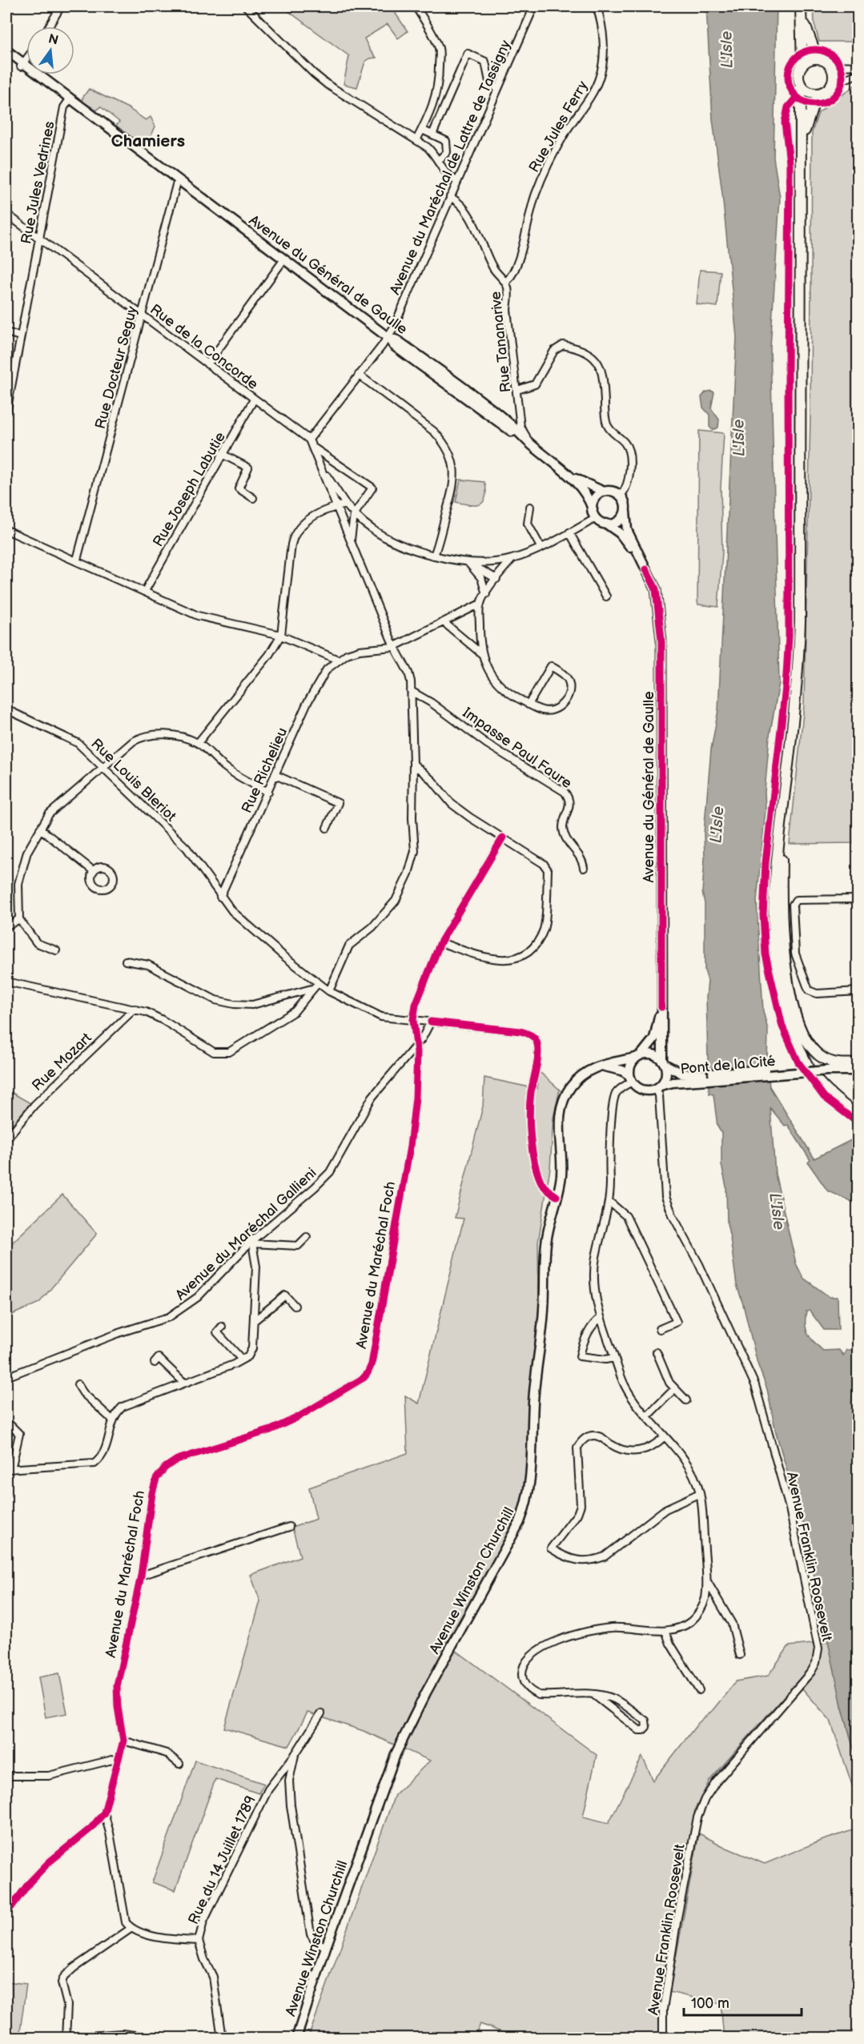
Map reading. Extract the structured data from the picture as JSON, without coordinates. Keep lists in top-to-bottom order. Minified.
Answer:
{"streets":{"main road":["Avenue du Général de Gaulle","Pont de la Cité","Avenue Winston Churchill"],"street":["Rue Jules Ferry","Avenue du Maréchal de Lattre de Tassigny","Rue Jules Vedrines","Rue Tananarive","Rue de la Concorde","Rue Docteur Seguy","Rue Joseph Labutie","Impasse Paul Faure","Rue Richelieu","Rue Louis Bleriot","Rue Mozart","Avenue du Maréchal Gallieni","Avenue du Maréchal Foch","Avenue Franklin Roosevelt","Rue du 14 Juillet 1789"]},"crossings":[["Rue Jules Ferry","Rue Tananarive"],["Avenue du Maréchal de Lattre de Tassigny","Avenue du Général de Gaulle"],["Avenue du Maréchal de Lattre de Tassigny","Rue Tananarive"],["Avenue du Maréchal de Lattre de Tassigny","Rue de la Concorde"],["Rue Jules Vedrines","Avenue du Général de Gaulle"],["Rue Jules Vedrines","Rue de la Concorde"],["Avenue du Général de Gaulle","Rue Tananarive"],["Avenue du Général de Gaulle","Rue Docteur Seguy"],["Avenue du Général de Gaulle","Pont de la Cité"],["Avenue du Général de Gaulle","Avenue Franklin Roosevelt"],["Avenue du Général de Gaulle","Avenue Winston Churchill"],["Rue de la Concorde","Rue Docteur Seguy"],["Rue de la Concorde","Rue Joseph Labutie"],["Rue Richelieu","Rue Louis Bleriot"],["Rue Louis Bleriot","Avenue du Maréchal Gallieni"],["Rue Louis Bleriot","Avenue Winston Churchill"],["Pont de la Cité","Avenue Franklin Roosevelt"],["Pont de la Cité","Avenue Winston Churchill"],["Avenue du Maréchal Gallieni","Avenue du Maréchal Foch"],["Avenue Franklin Roosevelt","Avenue Winston Churchill"]],"districts":["Chamiers"],"water":["L'Isle"],"scale_bar":"100 m","north":"top"}
